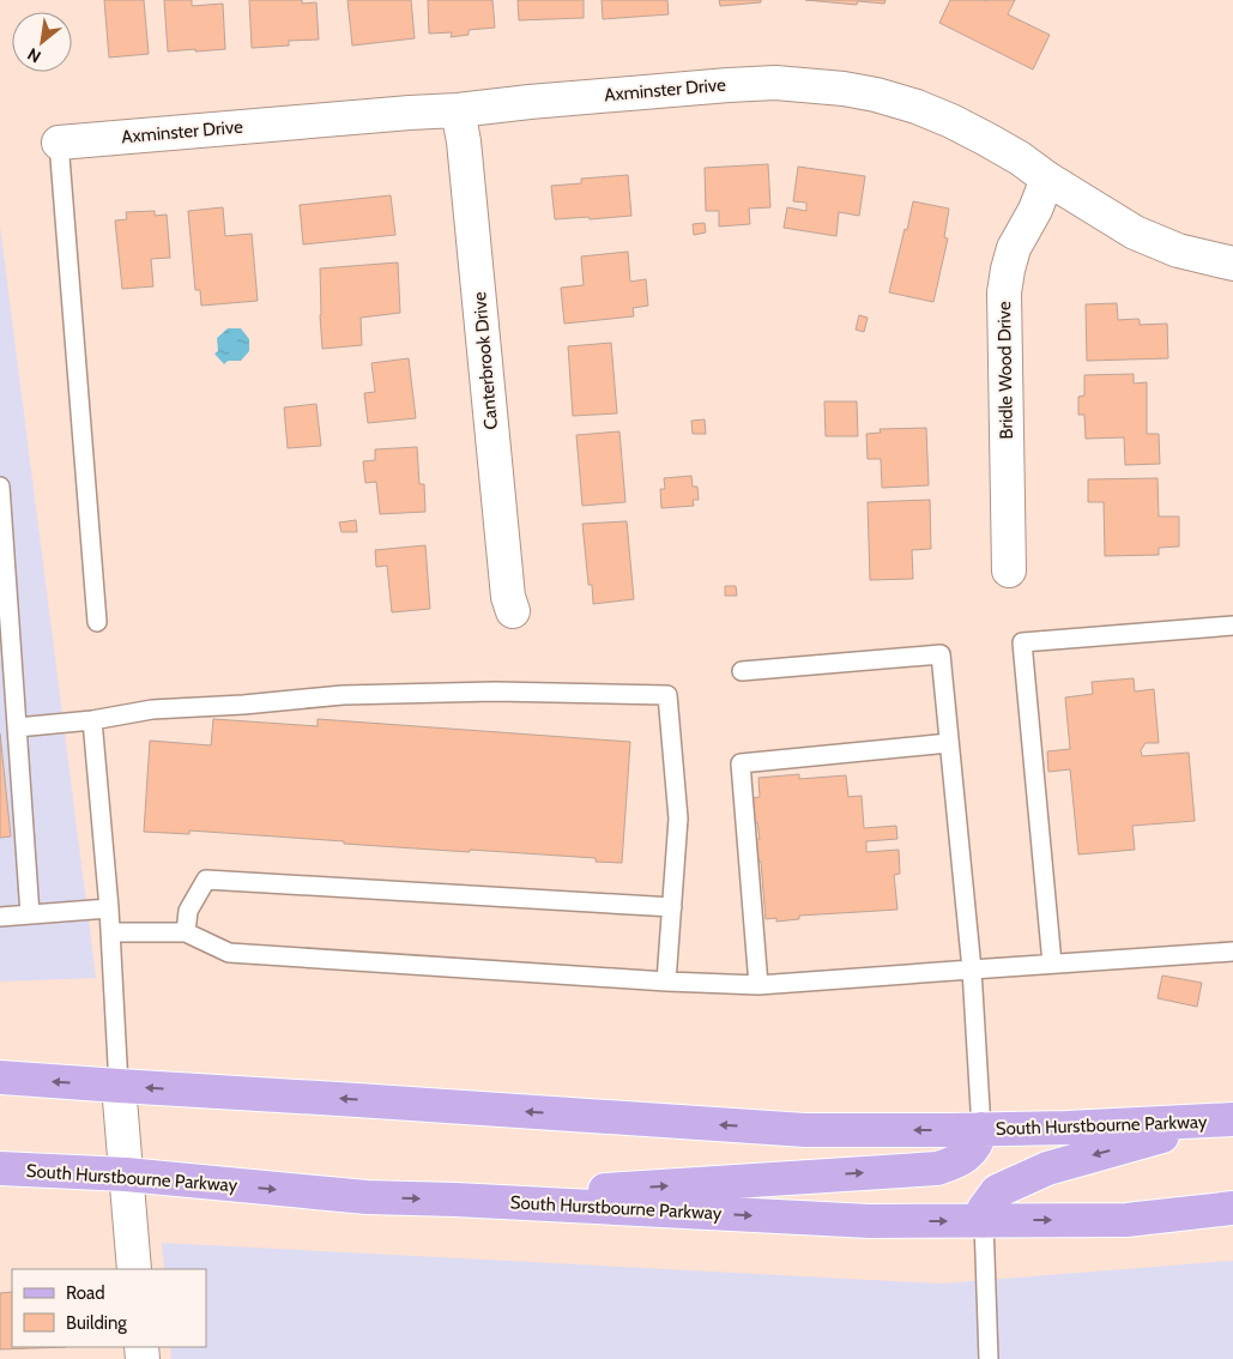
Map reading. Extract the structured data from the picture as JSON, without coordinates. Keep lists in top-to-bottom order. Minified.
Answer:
{"streets":{"main road":["South Hurstbourne Parkway"],"street":["Axminster Drive","Canterbrook Drive","Bridle Wood Drive"]},"crossings":[["Axminster Drive","Canterbrook Drive"],["Axminster Drive","Bridle Wood Drive"]],"legend":["Road","Building"],"north":"bottom left"}
